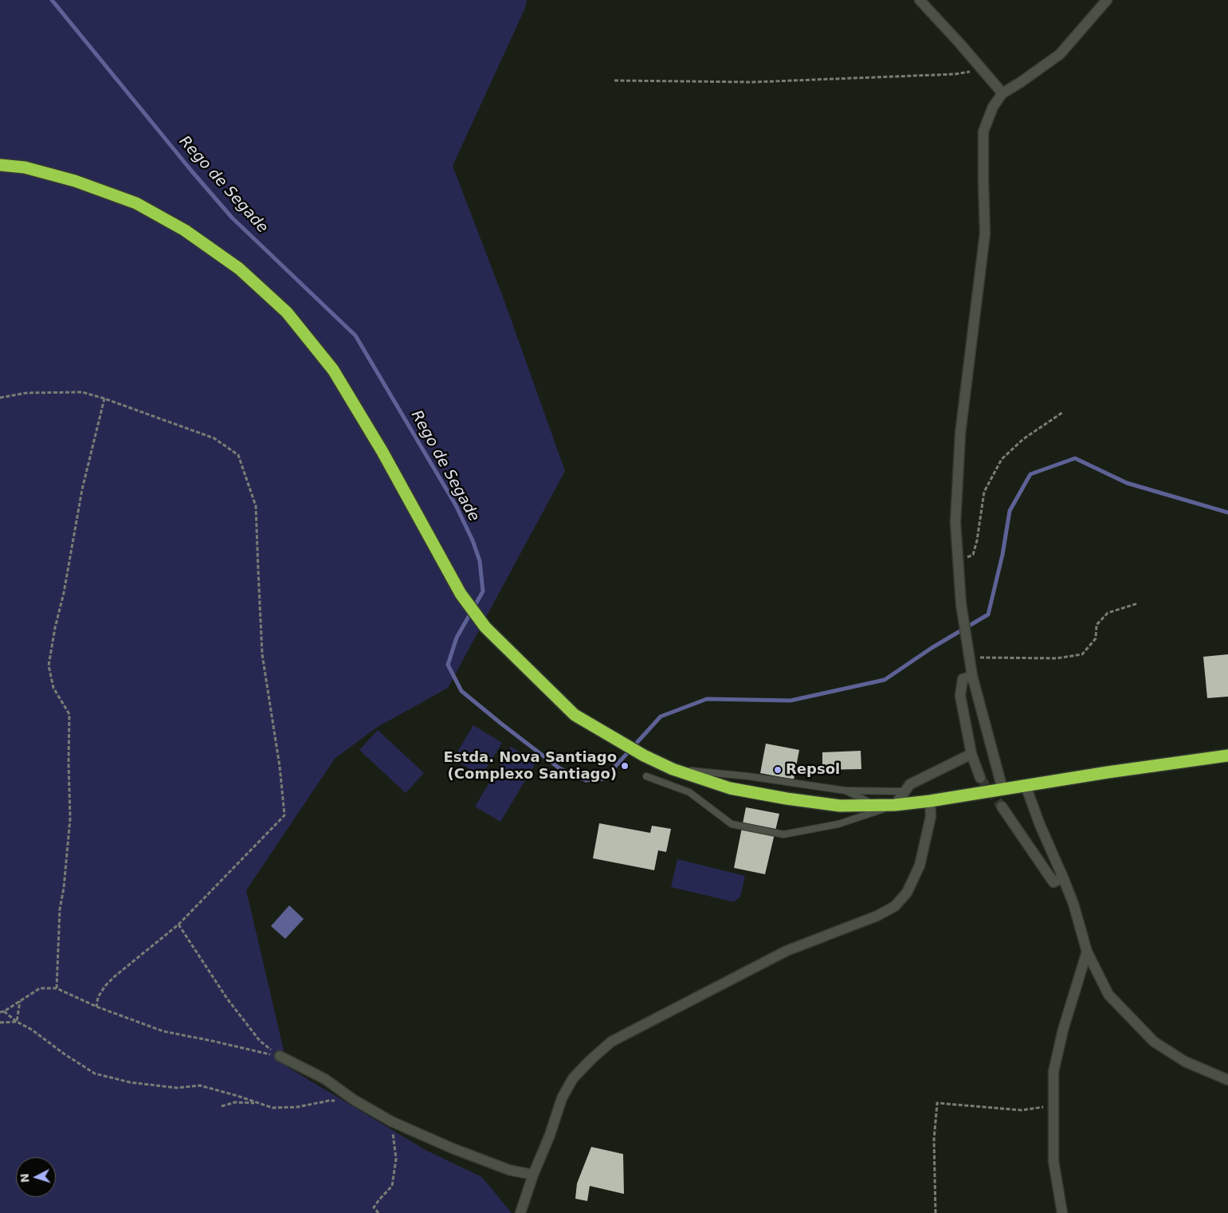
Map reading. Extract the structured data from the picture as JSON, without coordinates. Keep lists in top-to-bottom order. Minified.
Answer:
{"water":["Rego de Segade"],"places":["Estda. Nova Santiago (Complexo Santiago)","Repsol"],"north":"left"}
